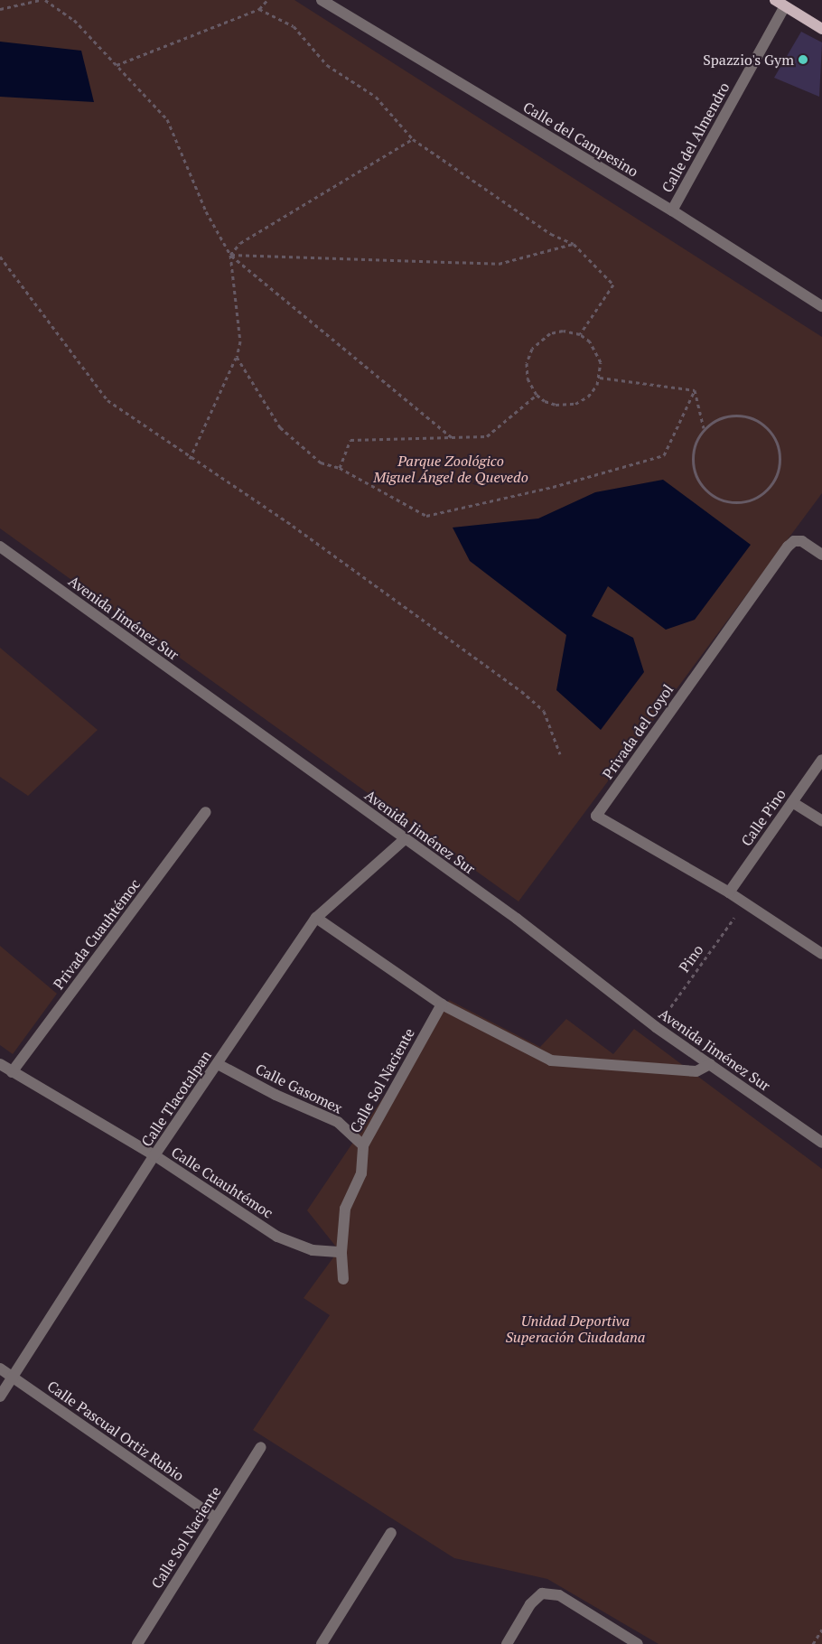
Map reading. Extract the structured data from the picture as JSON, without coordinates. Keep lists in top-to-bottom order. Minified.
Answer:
{"streets":{"street":["Calle del Almendro","Calle del Campesino","Avenida Jiménez Sur","Privada del Coyol","Calle Pino","Privada Cuauhtémoc","Calle Sol Naciente","Calle Gasomex","Calle Tlacotalpan","Calle Cuauhtémoc","Calle Pascual Ortiz Rubio"],"path":["Pino"]},"crossings":[["Calle del Almendro","Calle del Campesino"],["Avenida Jiménez Sur","Pino"],["Avenida Jiménez Sur","Calle Tlacotalpan"],["Privada del Coyol","Calle Pino"],["Privada Cuauhtémoc","Calle Cuauhtémoc"],["Calle Sol Naciente","Calle Gasomex"],["Calle Sol Naciente","Calle Cuauhtémoc"],["Calle Sol Naciente","Calle Pascual Ortiz Rubio"],["Calle Gasomex","Calle Tlacotalpan"],["Calle Tlacotalpan","Calle Cuauhtémoc"],["Calle Tlacotalpan","Calle Pascual Ortiz Rubio"]],"parks":["Parque Zoológico Miguel Ángel de Quevedo","Unidad Deportiva Superación Ciudadana"],"places":["Spazzio's Gym"]}
